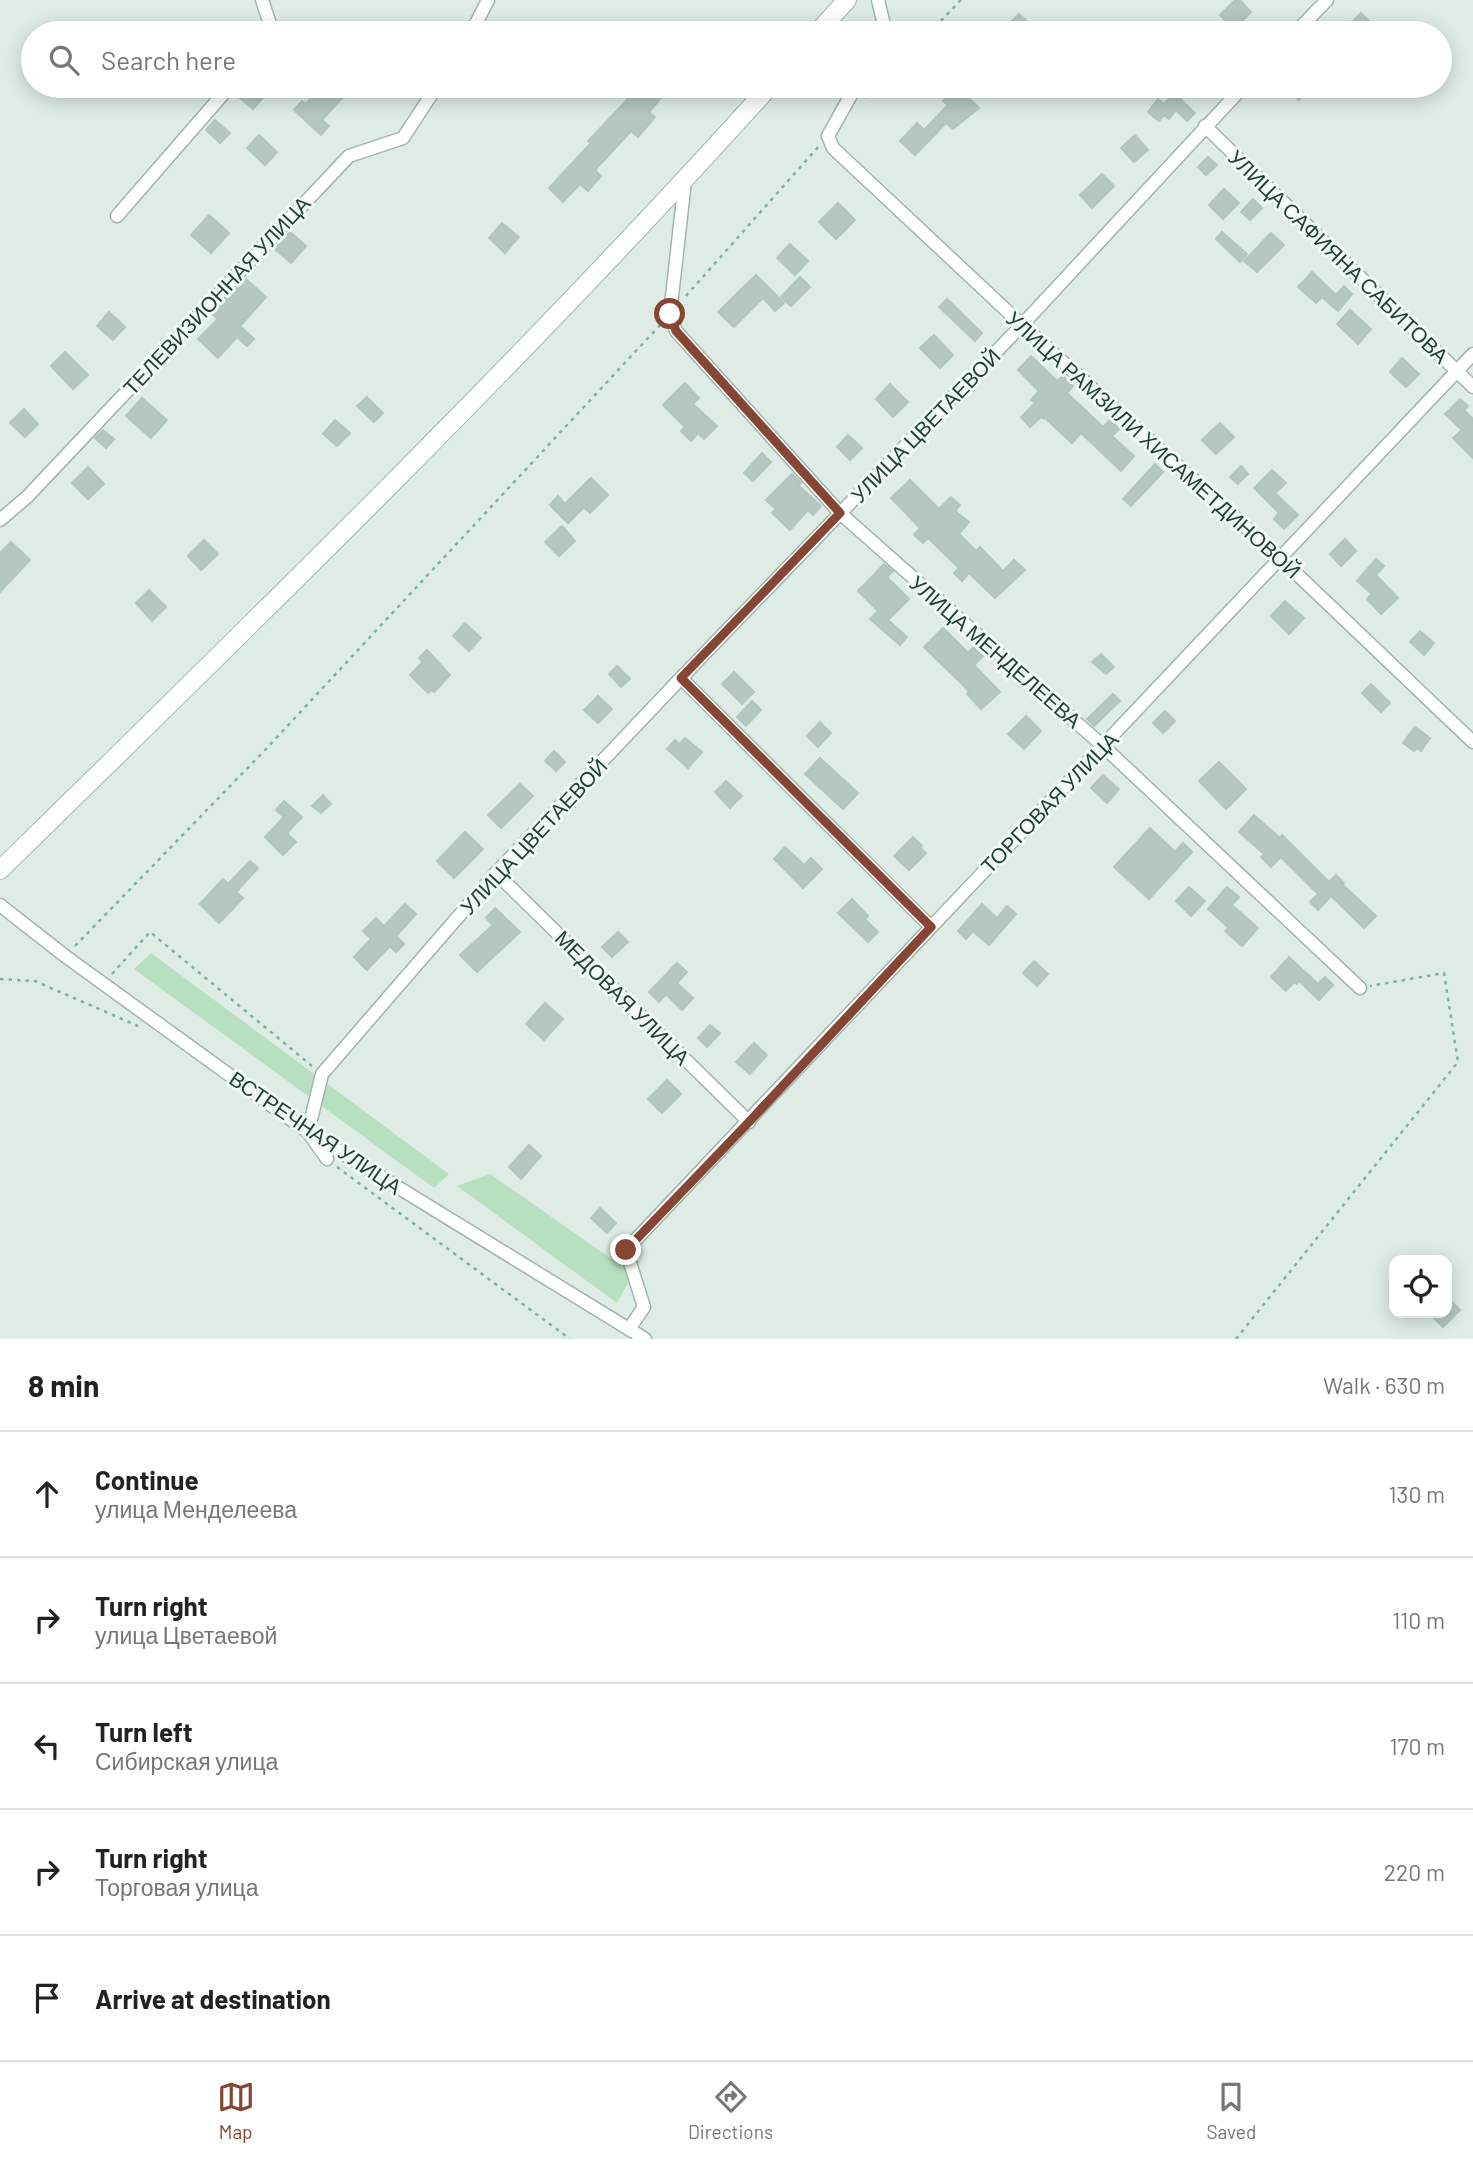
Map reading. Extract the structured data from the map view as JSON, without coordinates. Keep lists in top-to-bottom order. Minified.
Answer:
{"streets":{"street":["УЛИЦА САФИЯНА САБИТОВА","ТЕЛЕВИЗИОННАЯ УЛИЦА","УЛИЦА ЦВЕТАЕВОЙ","УЛИЦА РАМЗИЛИ ХИСАМЕТДИНОВОЙ","УЛИЦА МЕНДЕЛЕЕВА","ТОРГОВАЯ УЛИЦА","МЕДОВАЯ УЛИЦА","ВСТРЕЧНАЯ УЛИЦА"]},"crossings":[["УЛИЦА САФИЯНА САБИТОВА","УЛИЦА ЦВЕТАЕВОЙ"],["УЛИЦА САФИЯНА САБИТОВА","ТОРГОВАЯ УЛИЦА"],["УЛИЦА ЦВЕТАЕВОЙ","УЛИЦА РАМЗИЛИ ХИСАМЕТДИНОВОЙ"],["УЛИЦА ЦВЕТАЕВОЙ","УЛИЦА МЕНДЕЛЕЕВА"],["УЛИЦА ЦВЕТАЕВОЙ","МЕДОВАЯ УЛИЦА"],["УЛИЦА РАМЗИЛИ ХИСАМЕТДИНОВОЙ","ТОРГОВАЯ УЛИЦА"],["УЛИЦА МЕНДЕЛЕЕВА","ТОРГОВАЯ УЛИЦА"],["ТОРГОВАЯ УЛИЦА","МЕДОВАЯ УЛИЦА"],["ТОРГОВАЯ УЛИЦА","ВСТРЕЧНАЯ УЛИЦА"]],"page":{"search":"Search here","heading":["8 min","Walk · 630 m"],"list":[["Continue","улица Менделеева","130 m"],["Turn right","улица Цветаевой","110 m"],["Turn left","Сибирская улица","170 m"],["Turn right","Торговая улица","220 m"],"Arrive at destination"],"nav":["Map","Directions","Saved"]}}
